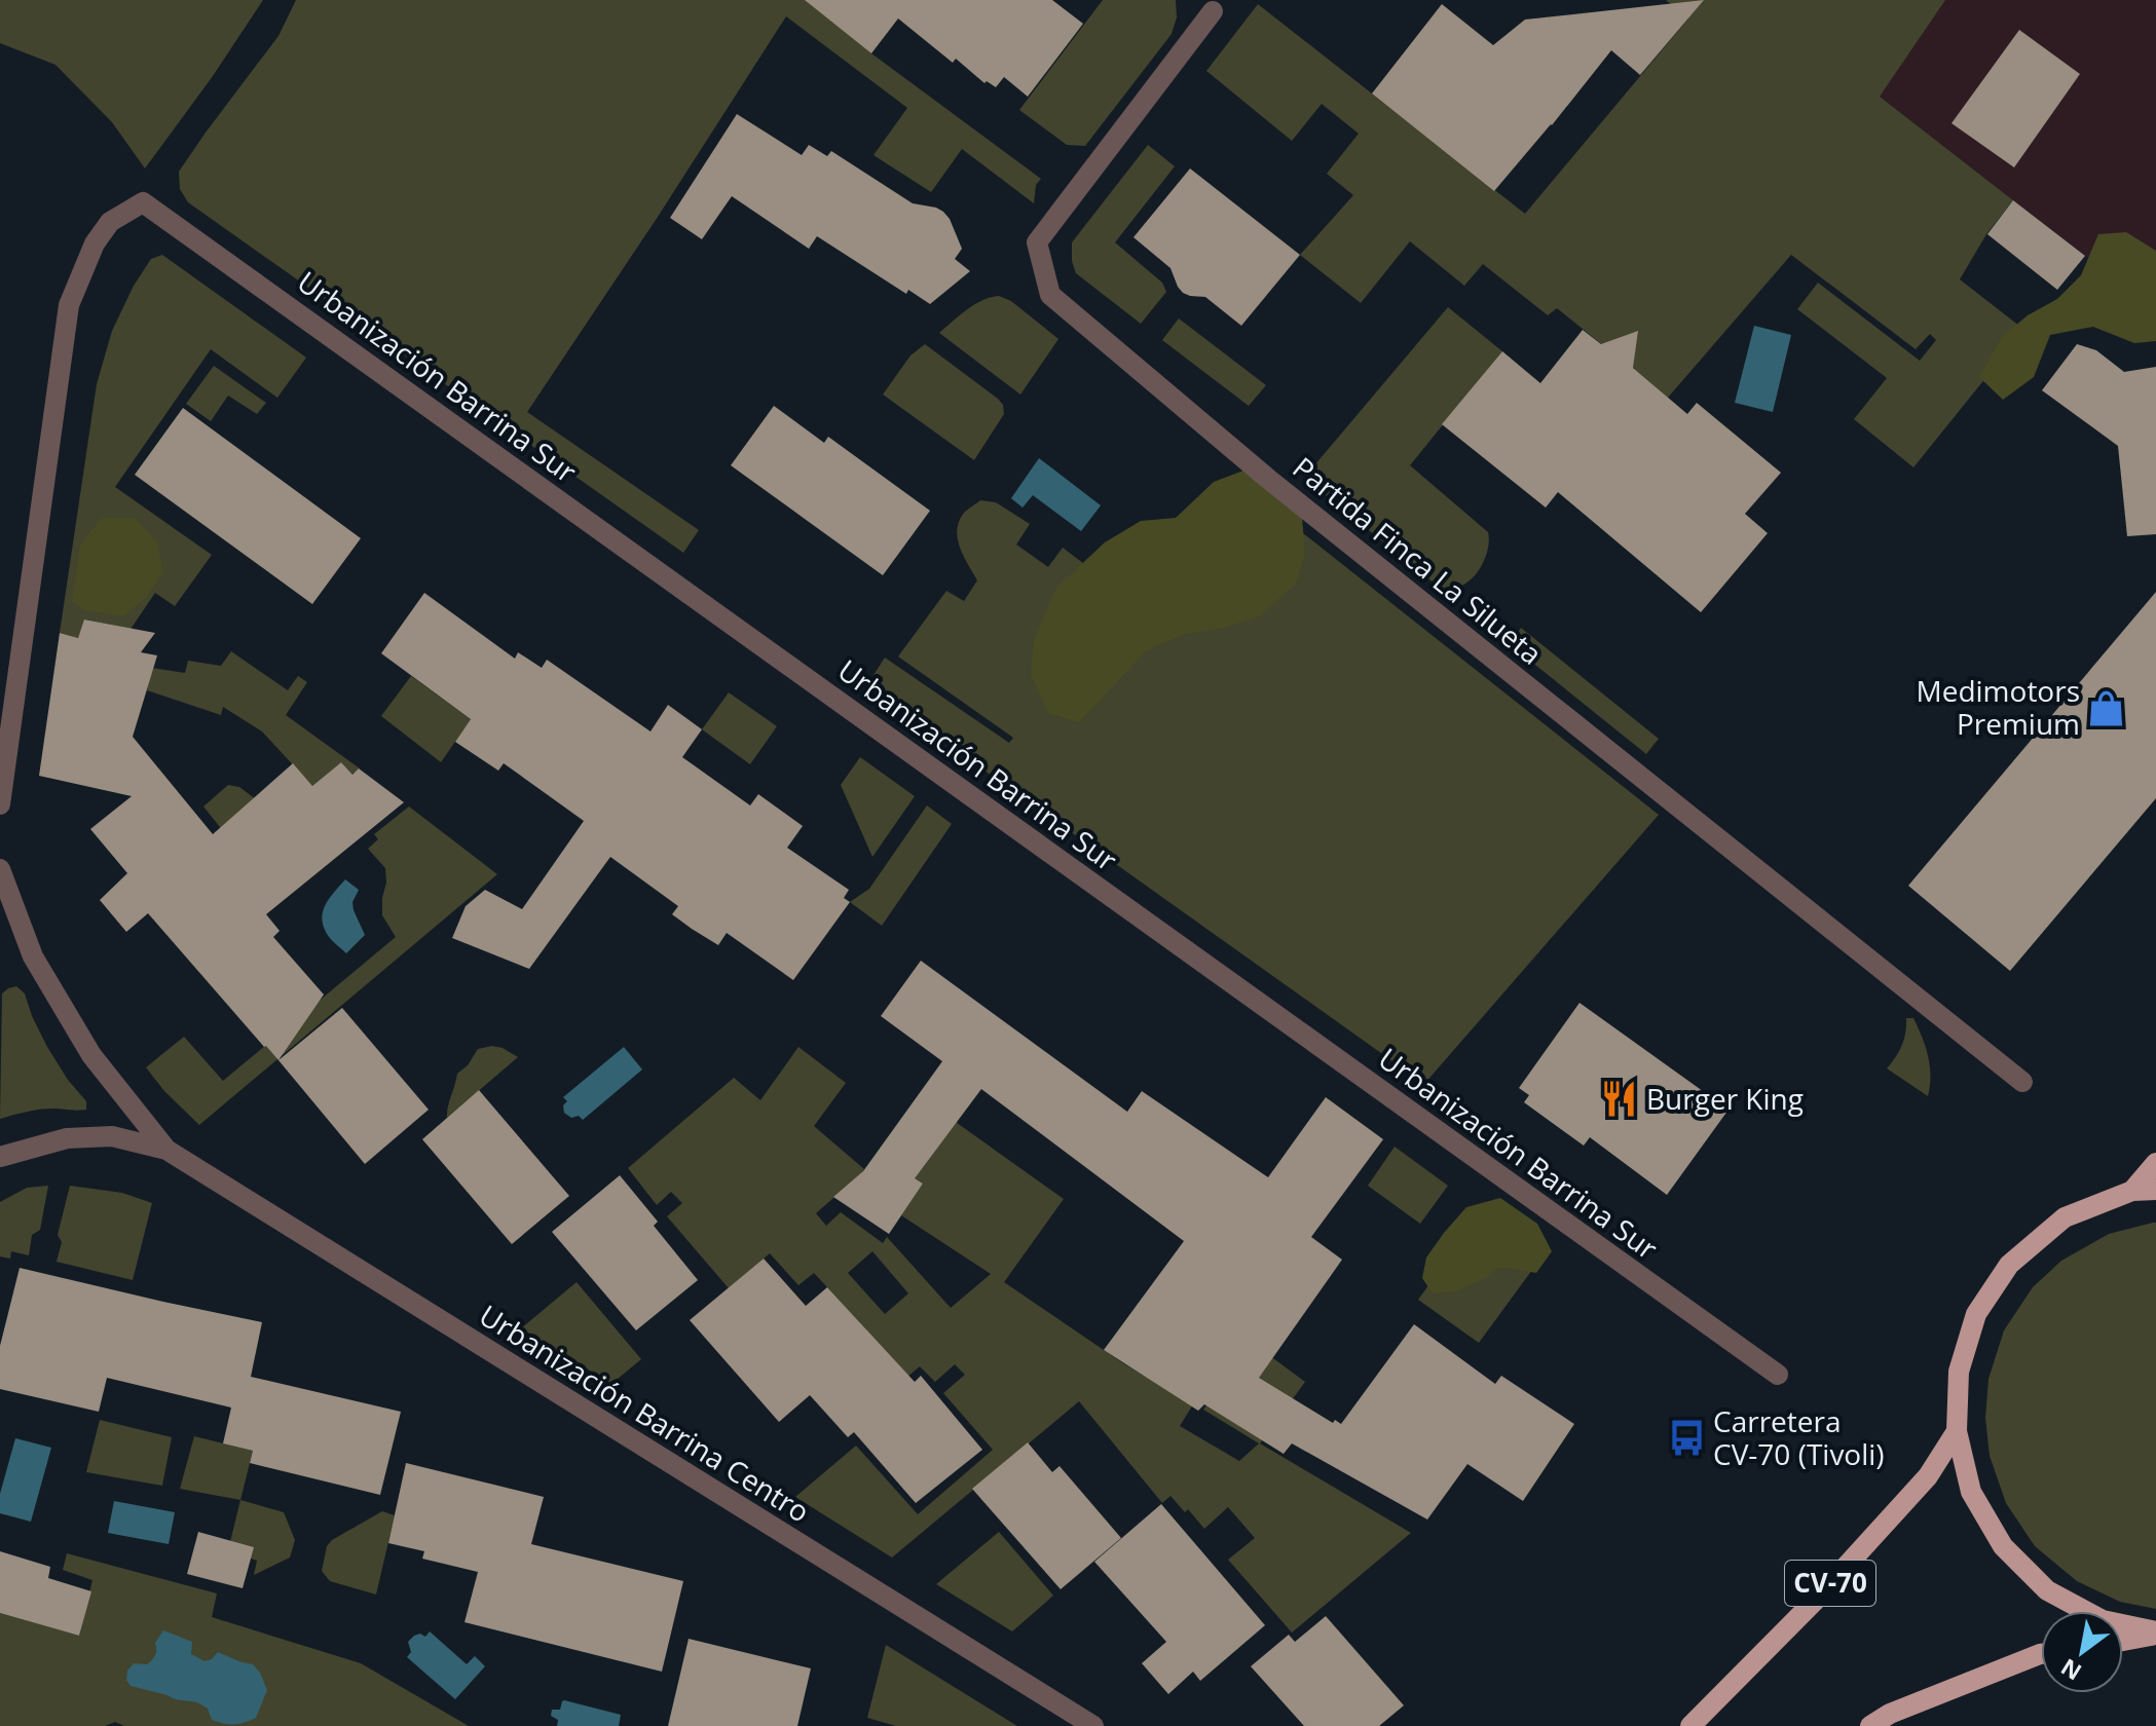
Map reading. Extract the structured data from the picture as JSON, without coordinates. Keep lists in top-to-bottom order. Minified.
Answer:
{"streets":{"main road":["CV-70"],"street":["Urbanización Barrina Sur","Partida Finca La Silueta","Urbanización Barrina Centro"]},"places":{"shop":["Medimotors Premium"],"restaurant":["Burger King"],"bus stop":["Carretera CV-70 (Tivoli)"]},"north":"bottom left"}
